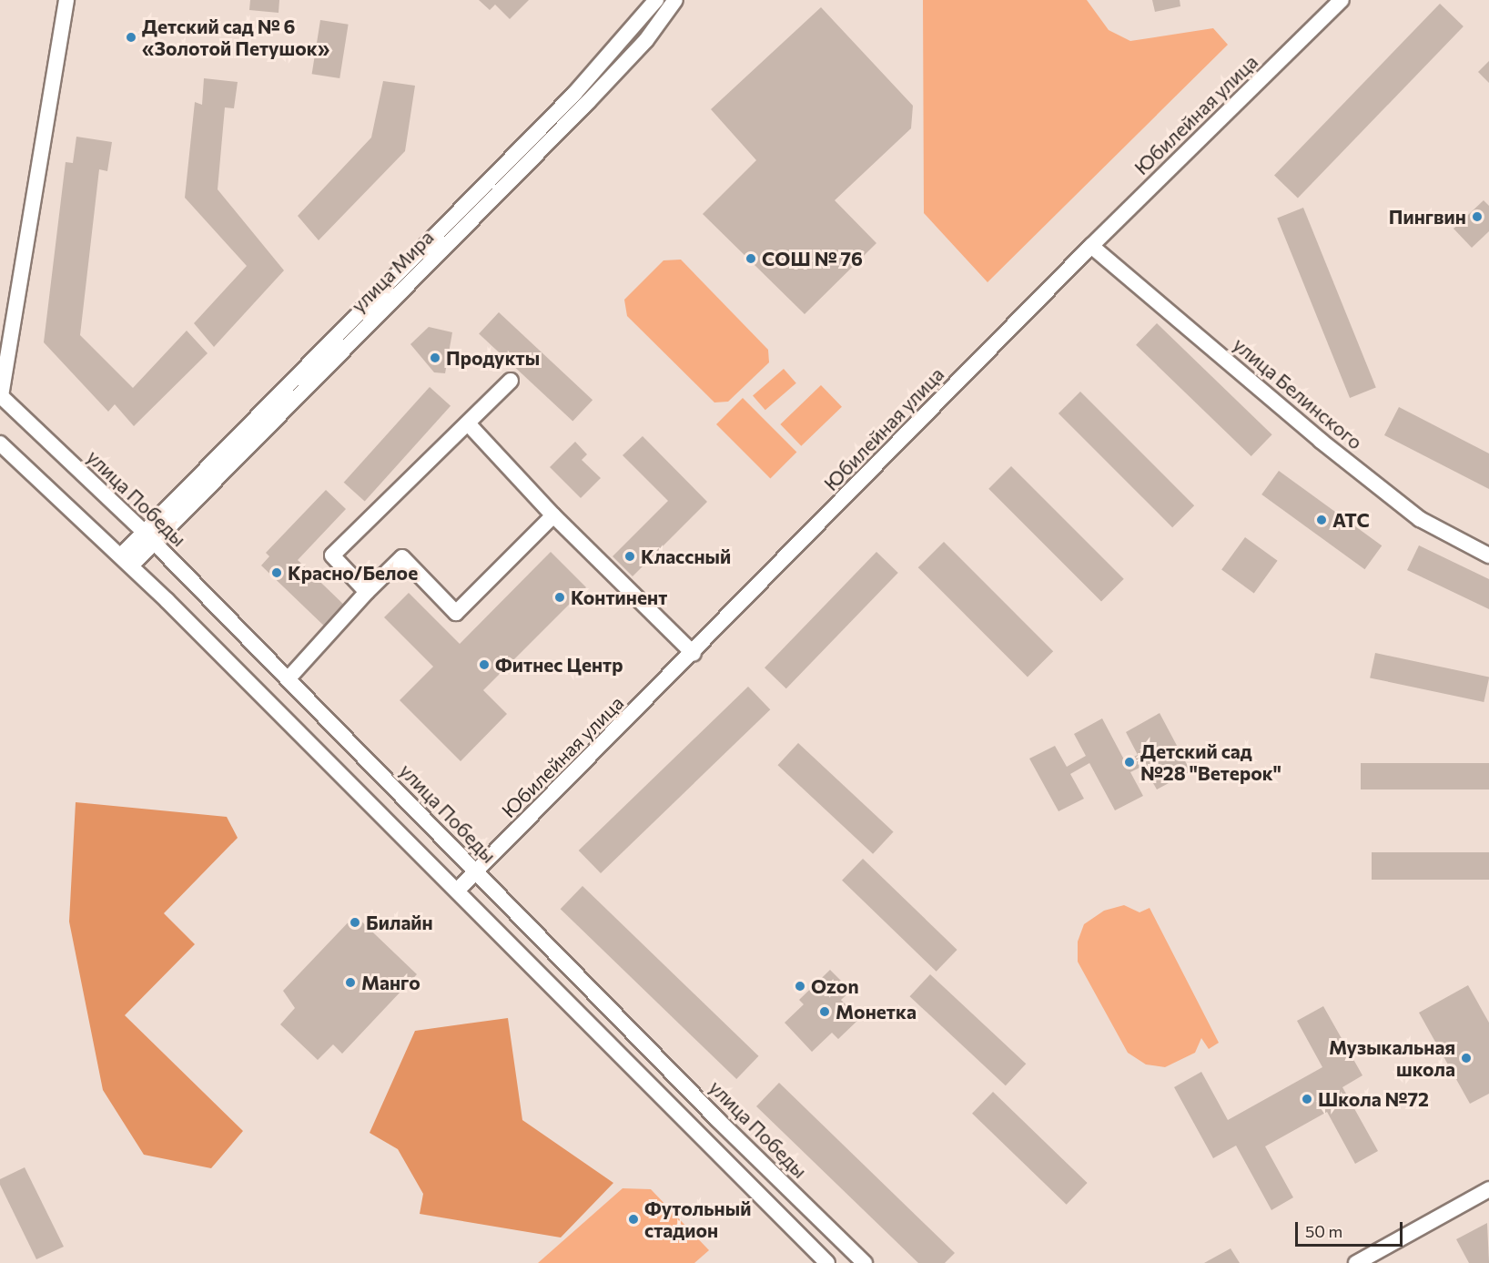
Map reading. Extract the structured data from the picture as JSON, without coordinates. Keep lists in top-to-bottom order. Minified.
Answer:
{"streets":{"street":["Юбилейная улица","улица Мира","улица Белинского","улица Победы"]},"crossings":[["Юбилейная улица","улица Белинского"],["Юбилейная улица","улица Победы"],["улица Мира","улица Победы"]],"places":["Детский сад № 6 «Золотой Петушок»","Пингвин","СОШ № 76","Продукты","АТС","Классный","Красно/Белое","Континент","Фитнес Центр","Детский сад №28 \"Ветерок\"","Билайн","Манго","Ozon","Монетка","Музыкальная школа","Школа №72","Футольный стадион"],"scale_bar":"50 m"}
